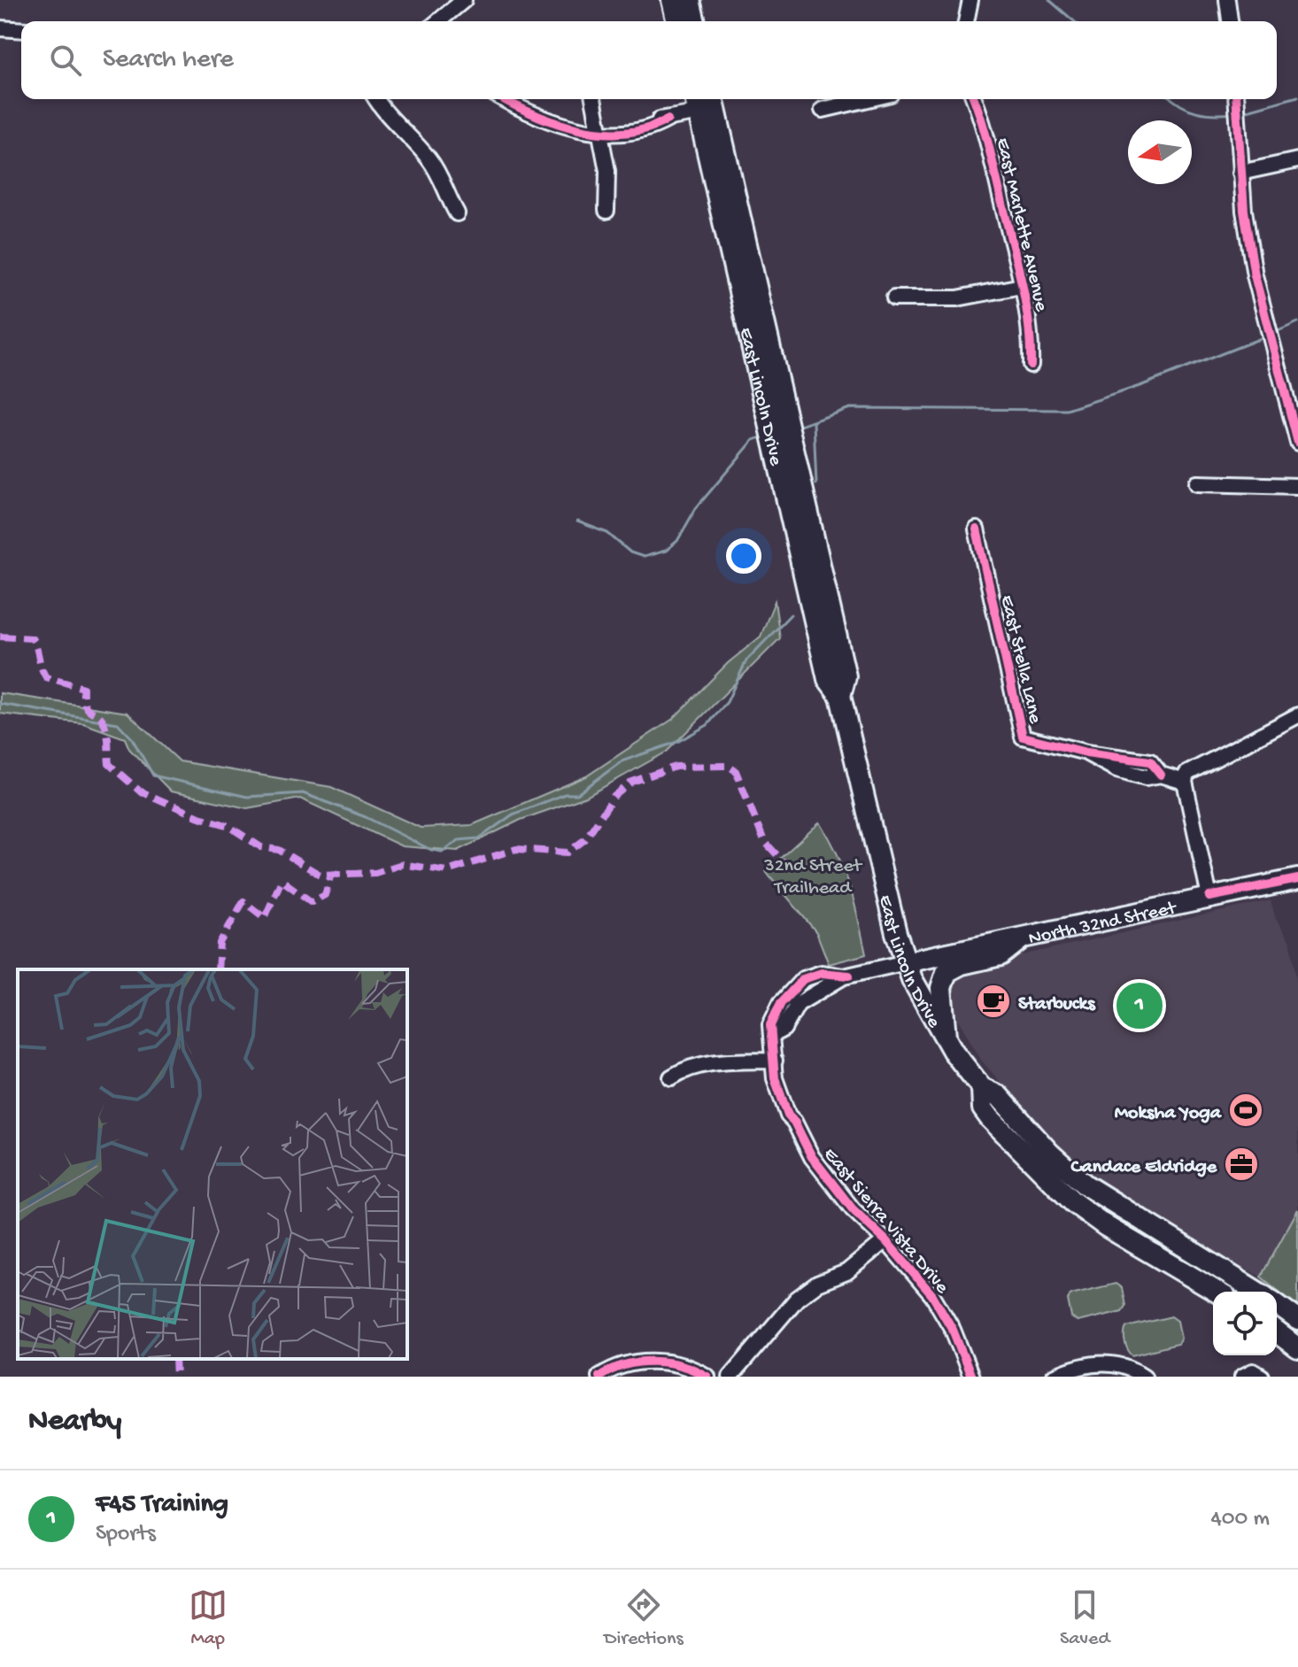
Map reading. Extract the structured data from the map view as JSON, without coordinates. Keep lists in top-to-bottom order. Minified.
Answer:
{"streets":{"main road":["East Lincoln Drive","North 32nd Street"],"street":["East Marlette Avenue","East Stella Lane","East Sierra Vista Drive"]},"crossings":[["East Lincoln Drive","North 32nd Street"],["East Lincoln Drive","East Sierra Vista Drive"],["North 32nd Street","East Sierra Vista Drive"]],"parks":["32nd Street Trailhead"],"places":{"cafe":["Starbucks"],"sports":["Moksha Yoga"],"office":["Candace Eldridge"]},"north":"left","page":{"search":"Search here","pins":"1","heading":"Nearby","list":[{"mark":"1","name":"F45 Training","note":"Sports","value":"400 m"}],"nav":["Map","Directions","Saved"]}}
